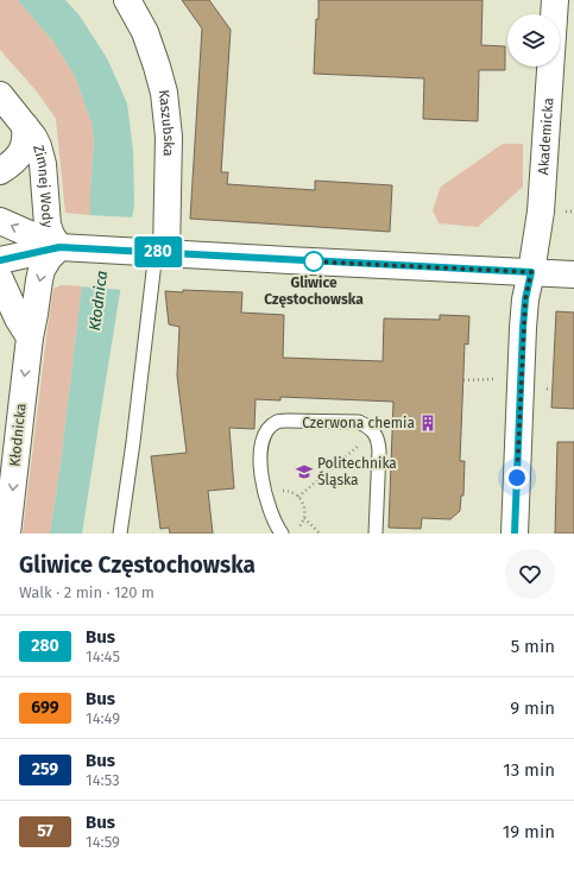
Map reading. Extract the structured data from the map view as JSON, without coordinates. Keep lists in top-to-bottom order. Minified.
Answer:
{"streets":{"street":["Kaszubska","Akademicka","Zimnej Wody","Kłodnicka"]},"crossings":[["Zimnej Wody","Kłodnicka"]],"one_way":["Kłodnicka"],"water":["Kłodnica"],"places":{"other":["Gliwice Częstochowska"],"building":["Czerwona chemia"],"school or university":["Politechnika Śląska"]},"lines":["bus line 280"],"page":{"on_map":"280","heading":["Gliwice Częstochowska","Walk · 2 min · 120 m"],"list":[{"mark":"280","name":"Bus","note":"14:45","value":"5 min"},{"mark":"699","name":"Bus","note":"14:49","value":"9 min"},{"mark":"259","name":"Bus","note":"14:53","value":"13 min"},{"mark":"57","name":"Bus","note":"14:59","value":"19 min"}]}}
